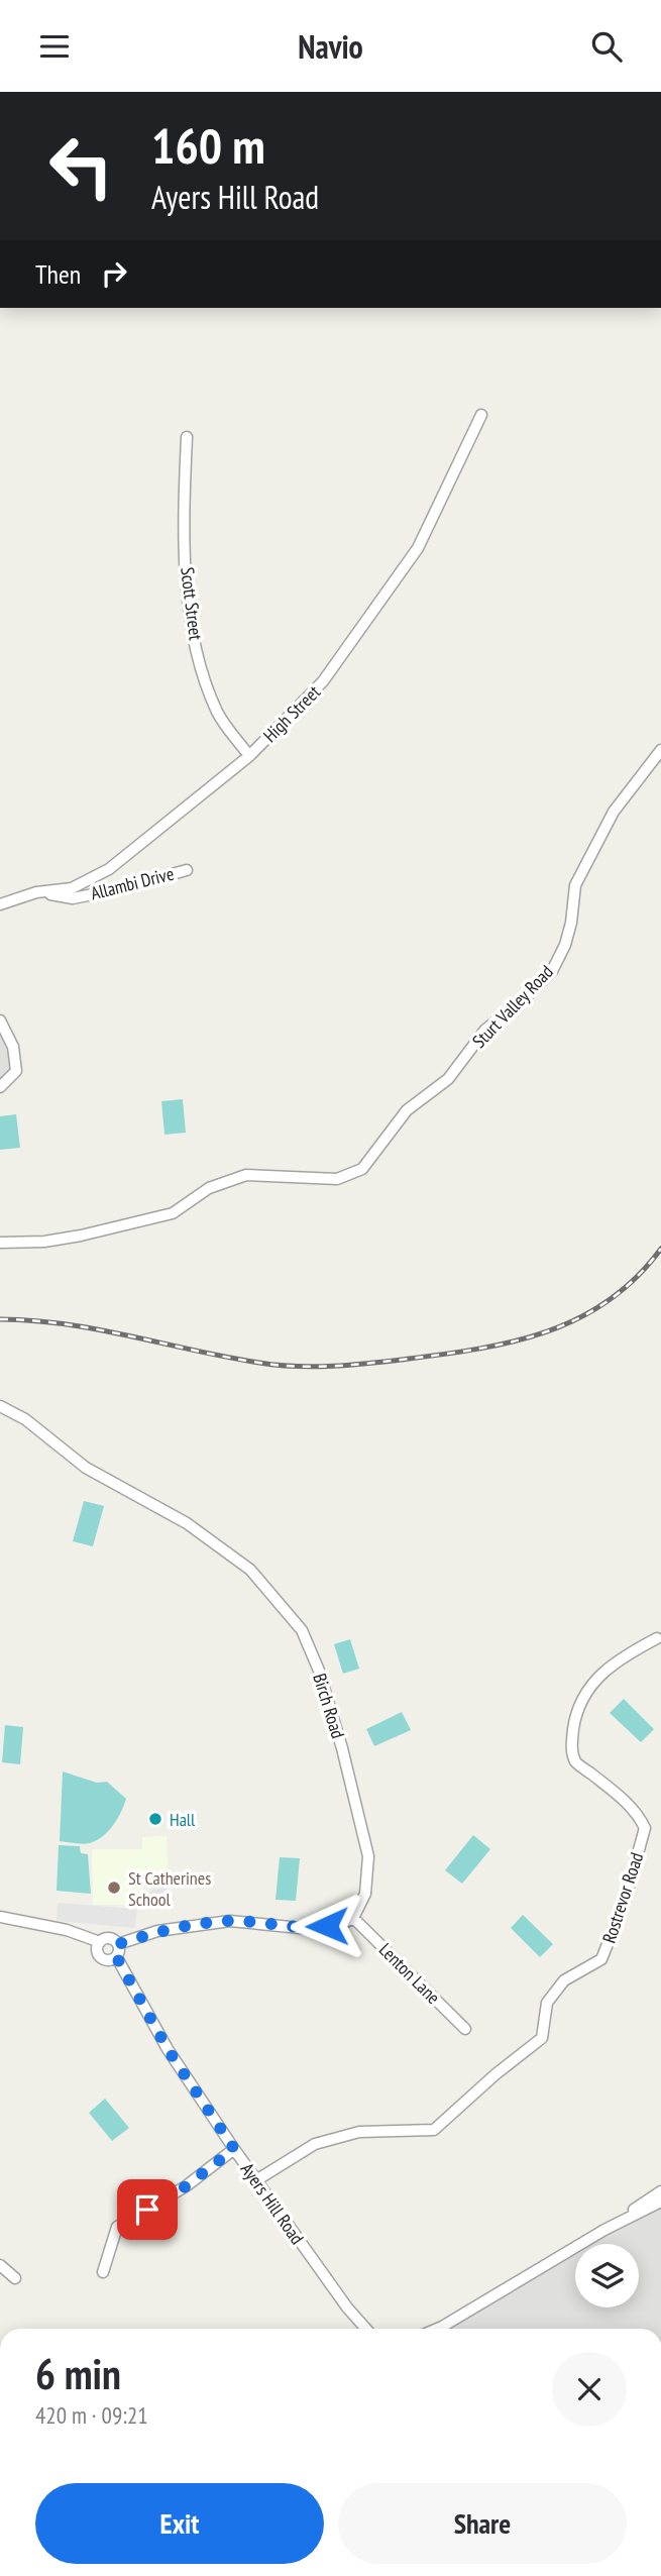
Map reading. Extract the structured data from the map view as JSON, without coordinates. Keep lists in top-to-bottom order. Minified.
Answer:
{"streets":{"street":["Scott Street","High Street","Allambi Drive","Sturt Valley Road","Birch Road","Rostrevor Road","Lenton Lane","Ayers Hill Road"]},"crossings":[["Scott Street","High Street"],["High Street","Allambi Drive"],["Birch Road","Lenton Lane"],["Rostrevor Road","Ayers Hill Road"]],"places":["Hall","St Catherines School"],"page":{"header":"Navio","turn":["160 m","Ayers Hill Road"],"then":"Then","heading":["6 min","420 m · 09:21"],"buttons":["Exit","Share"]}}
